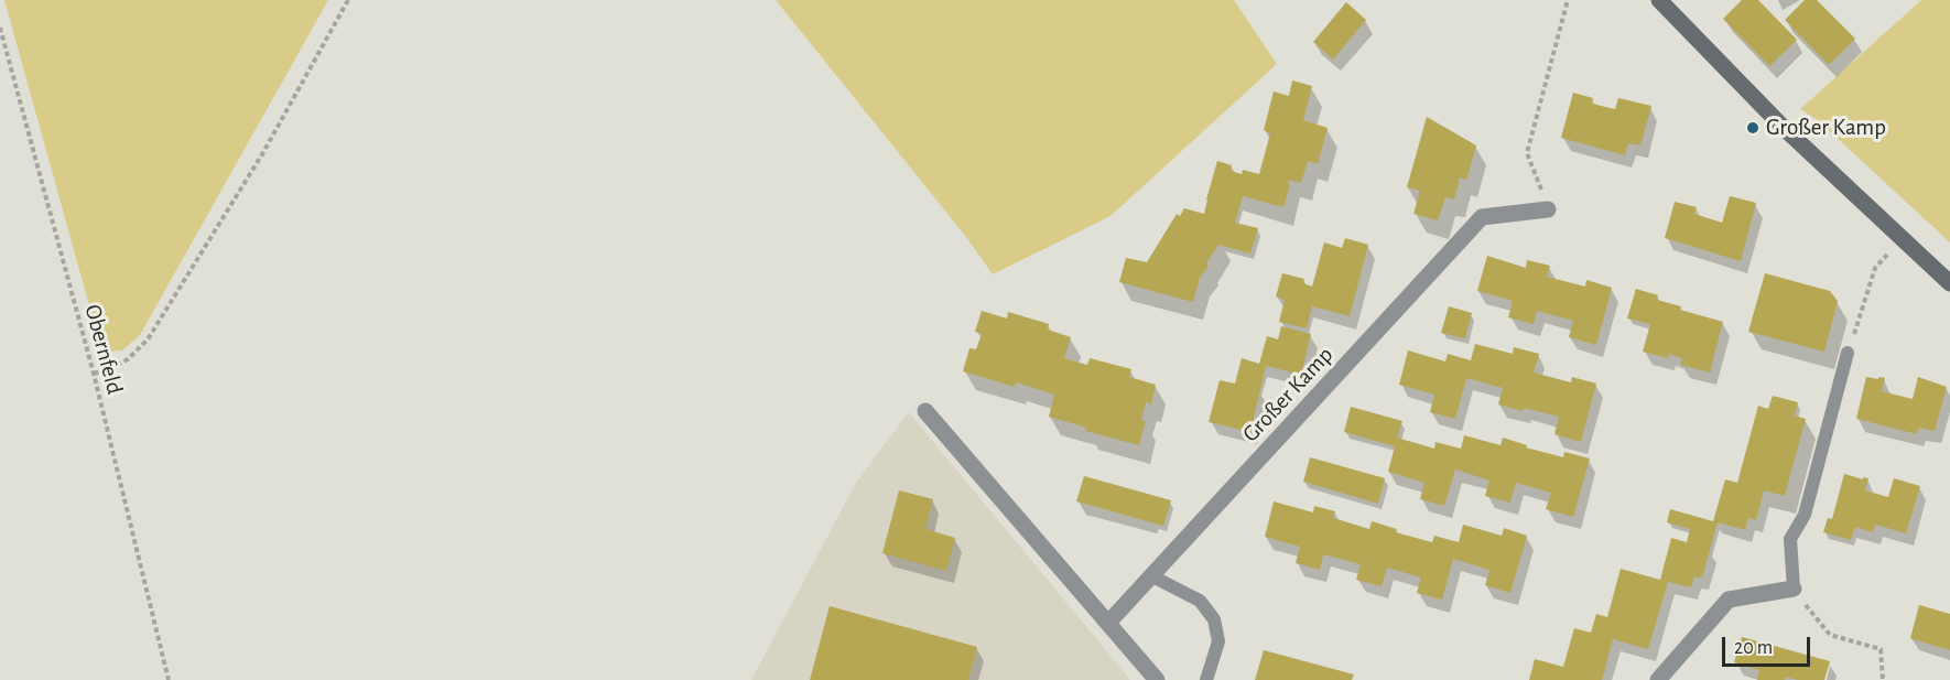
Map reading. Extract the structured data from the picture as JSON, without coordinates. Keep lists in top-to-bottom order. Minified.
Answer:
{"streets":{"street":["Großer Kamp"],"path":["Obernfeld"]},"places":["Großer Kamp"],"scale_bar":"20 m"}
